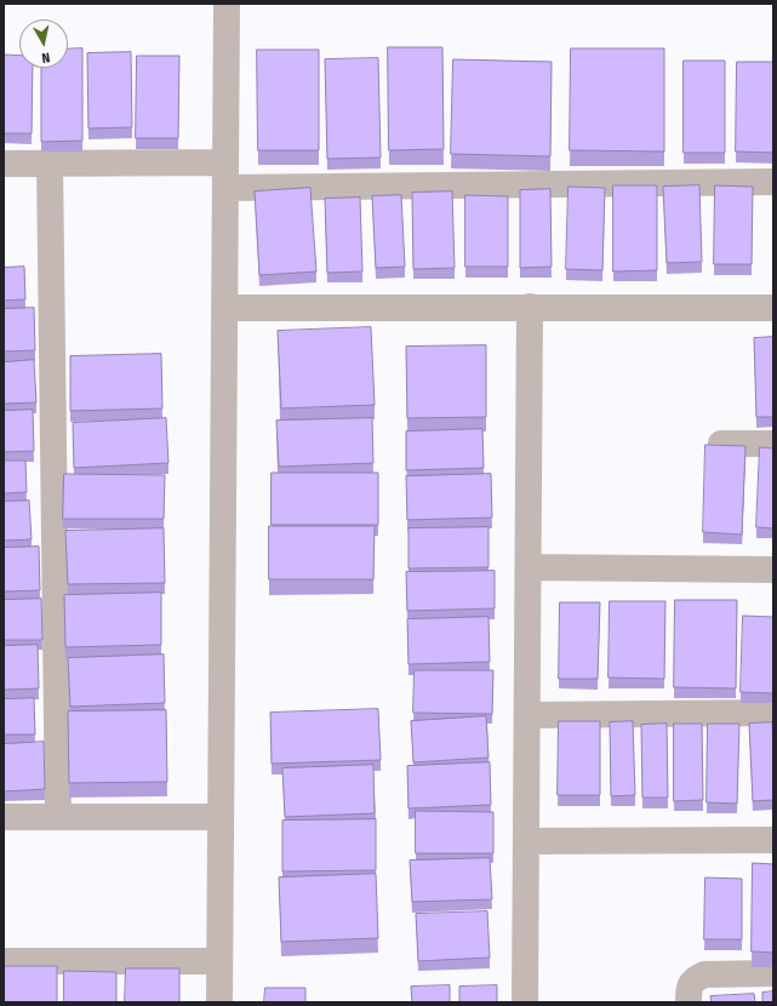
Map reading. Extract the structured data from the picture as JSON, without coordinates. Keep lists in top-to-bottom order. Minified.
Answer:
{"north":"bottom"}
